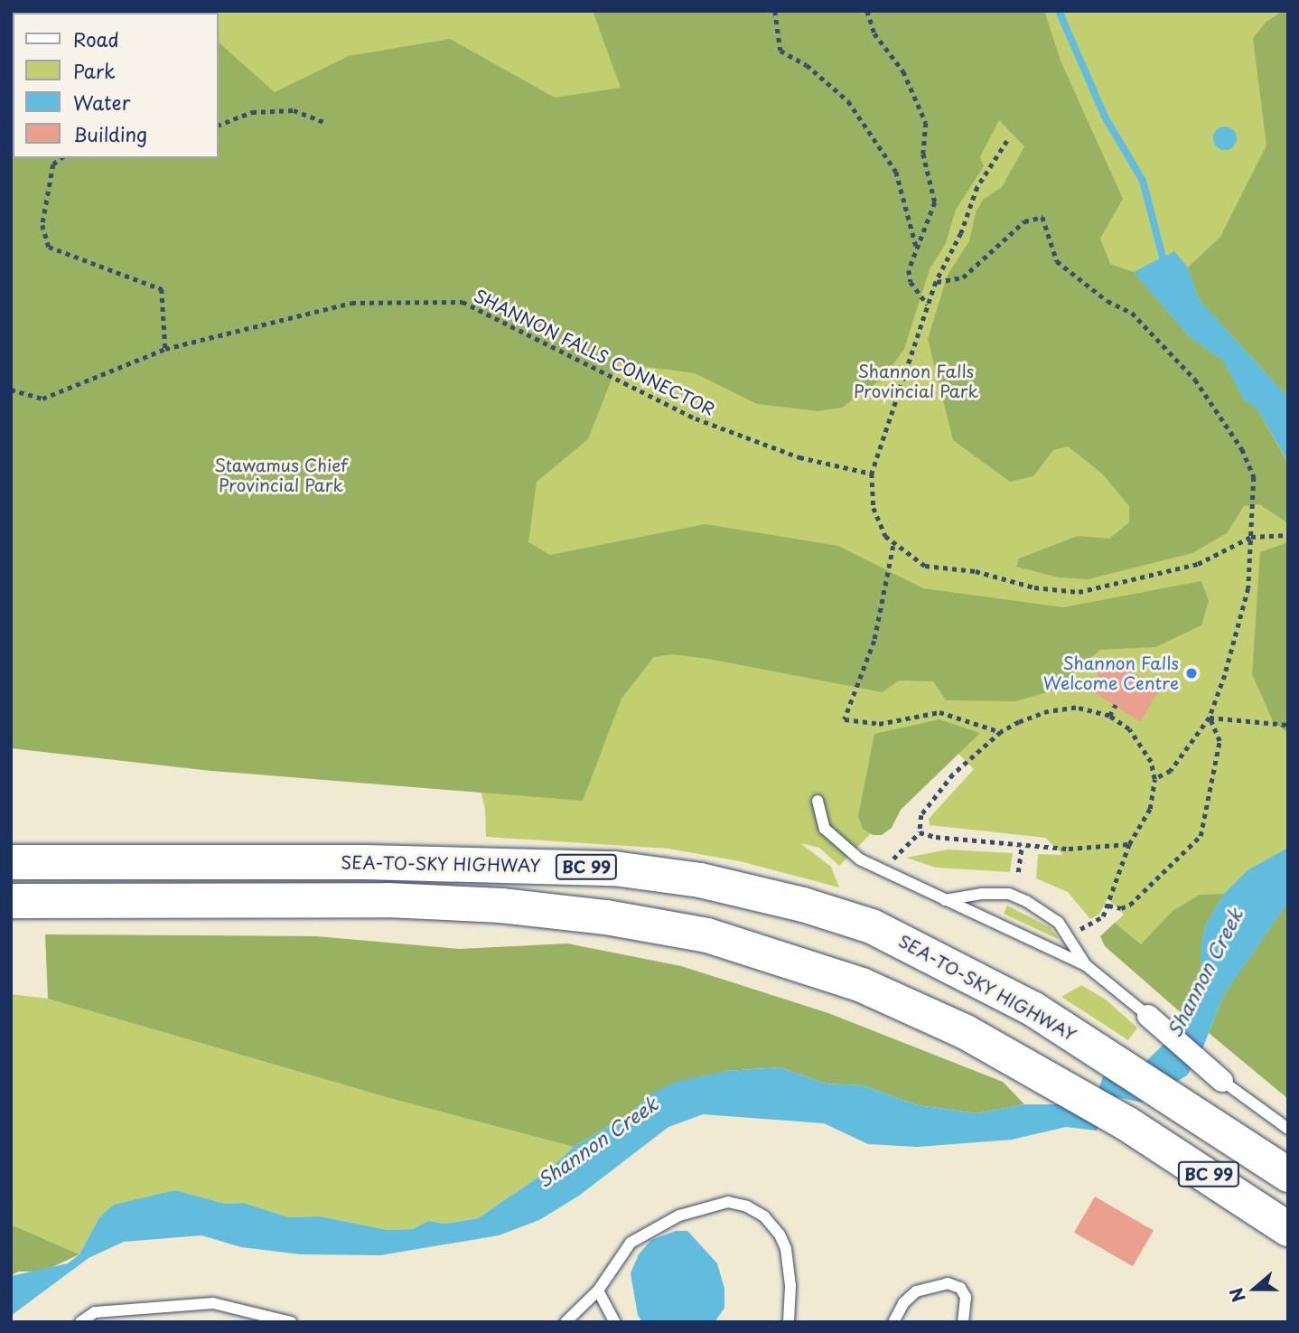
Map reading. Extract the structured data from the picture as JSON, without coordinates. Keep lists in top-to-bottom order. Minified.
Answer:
{"streets":{"highway":["SEA-TO-SKY HIGHWAY","BC 99"],"path":["SHANNON FALLS CONNECTOR"]},"water":["Shannon Creek"],"parks":["Shannon Falls Provincial Park","Stawamus Chief Provincial Park"],"places":["Shannon Falls Welcome Centre"],"legend":["Road","Park","Water","Building"],"north":"left"}
